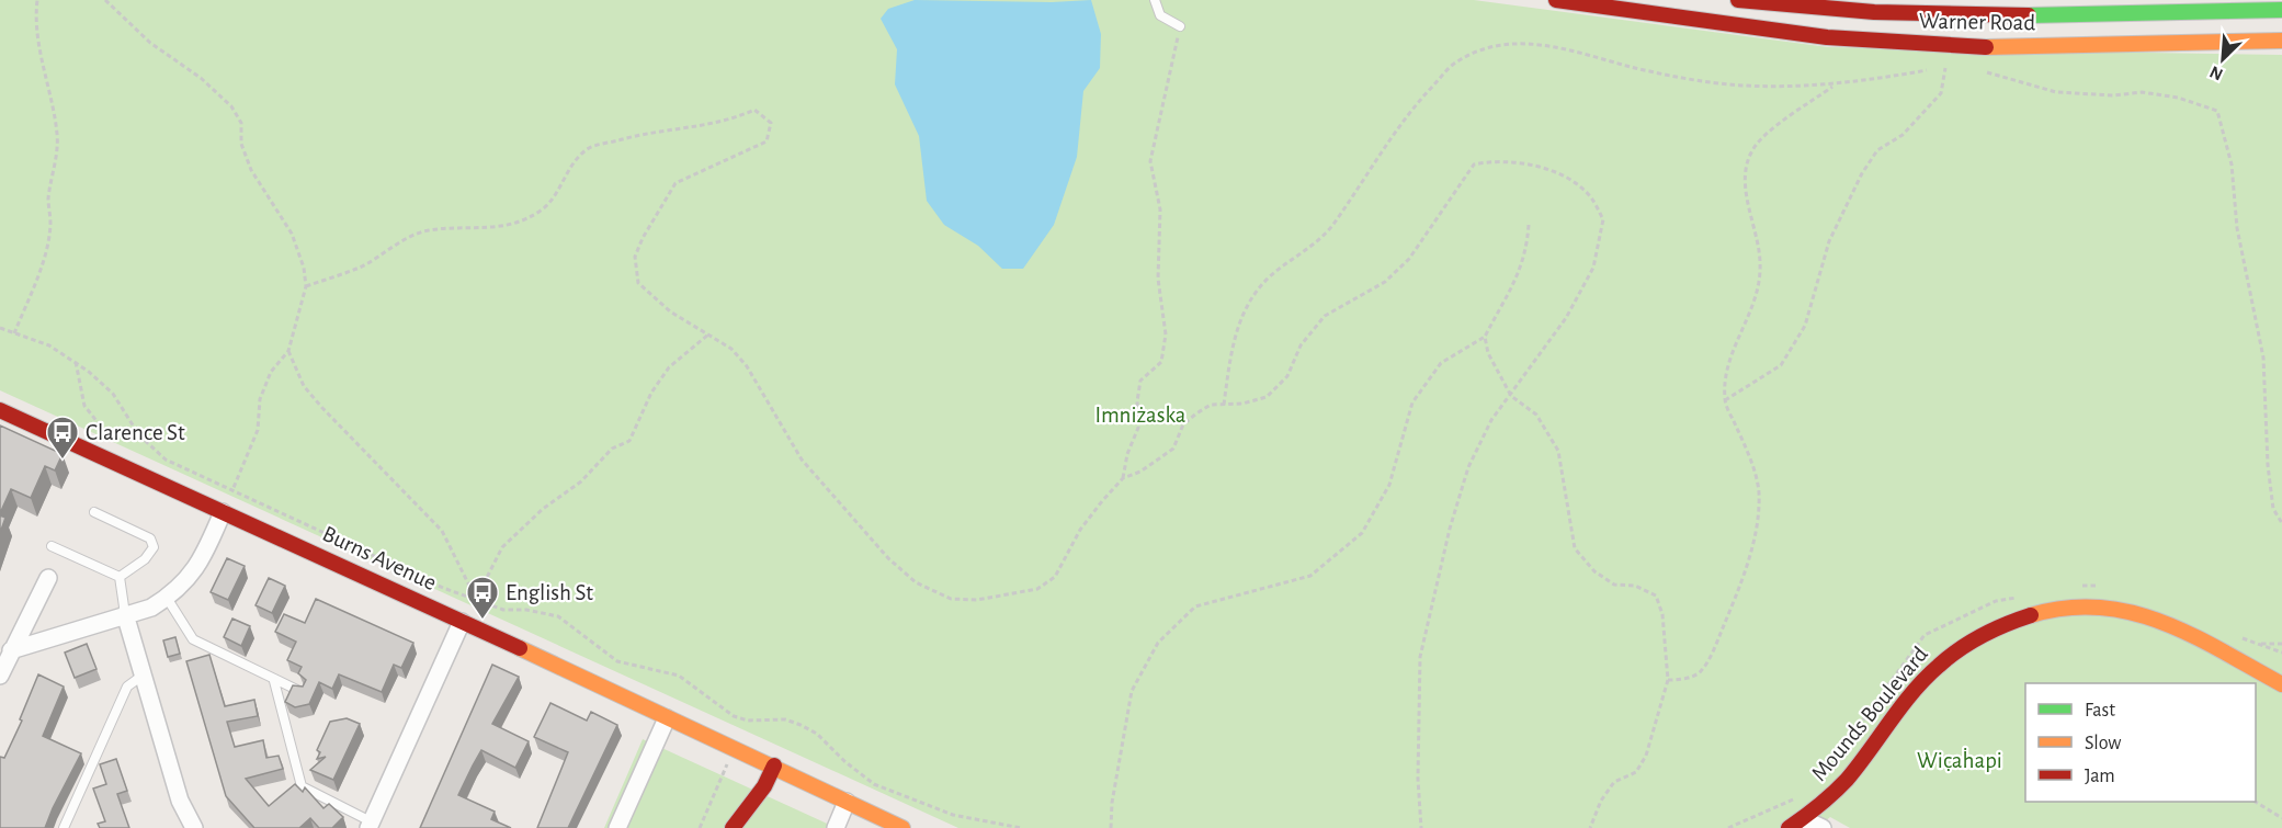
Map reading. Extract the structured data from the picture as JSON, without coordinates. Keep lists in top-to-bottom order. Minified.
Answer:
{"streets":{"main road":["Warner Road","Burns Avenue","Mounds Boulevard"]},"parks":["Imniżaska","Wic̣aḣapi"],"places":{"bus stop":["Clarence St","English St"]},"legend":["Fast","Slow","Jam"],"north":"bottom left"}
